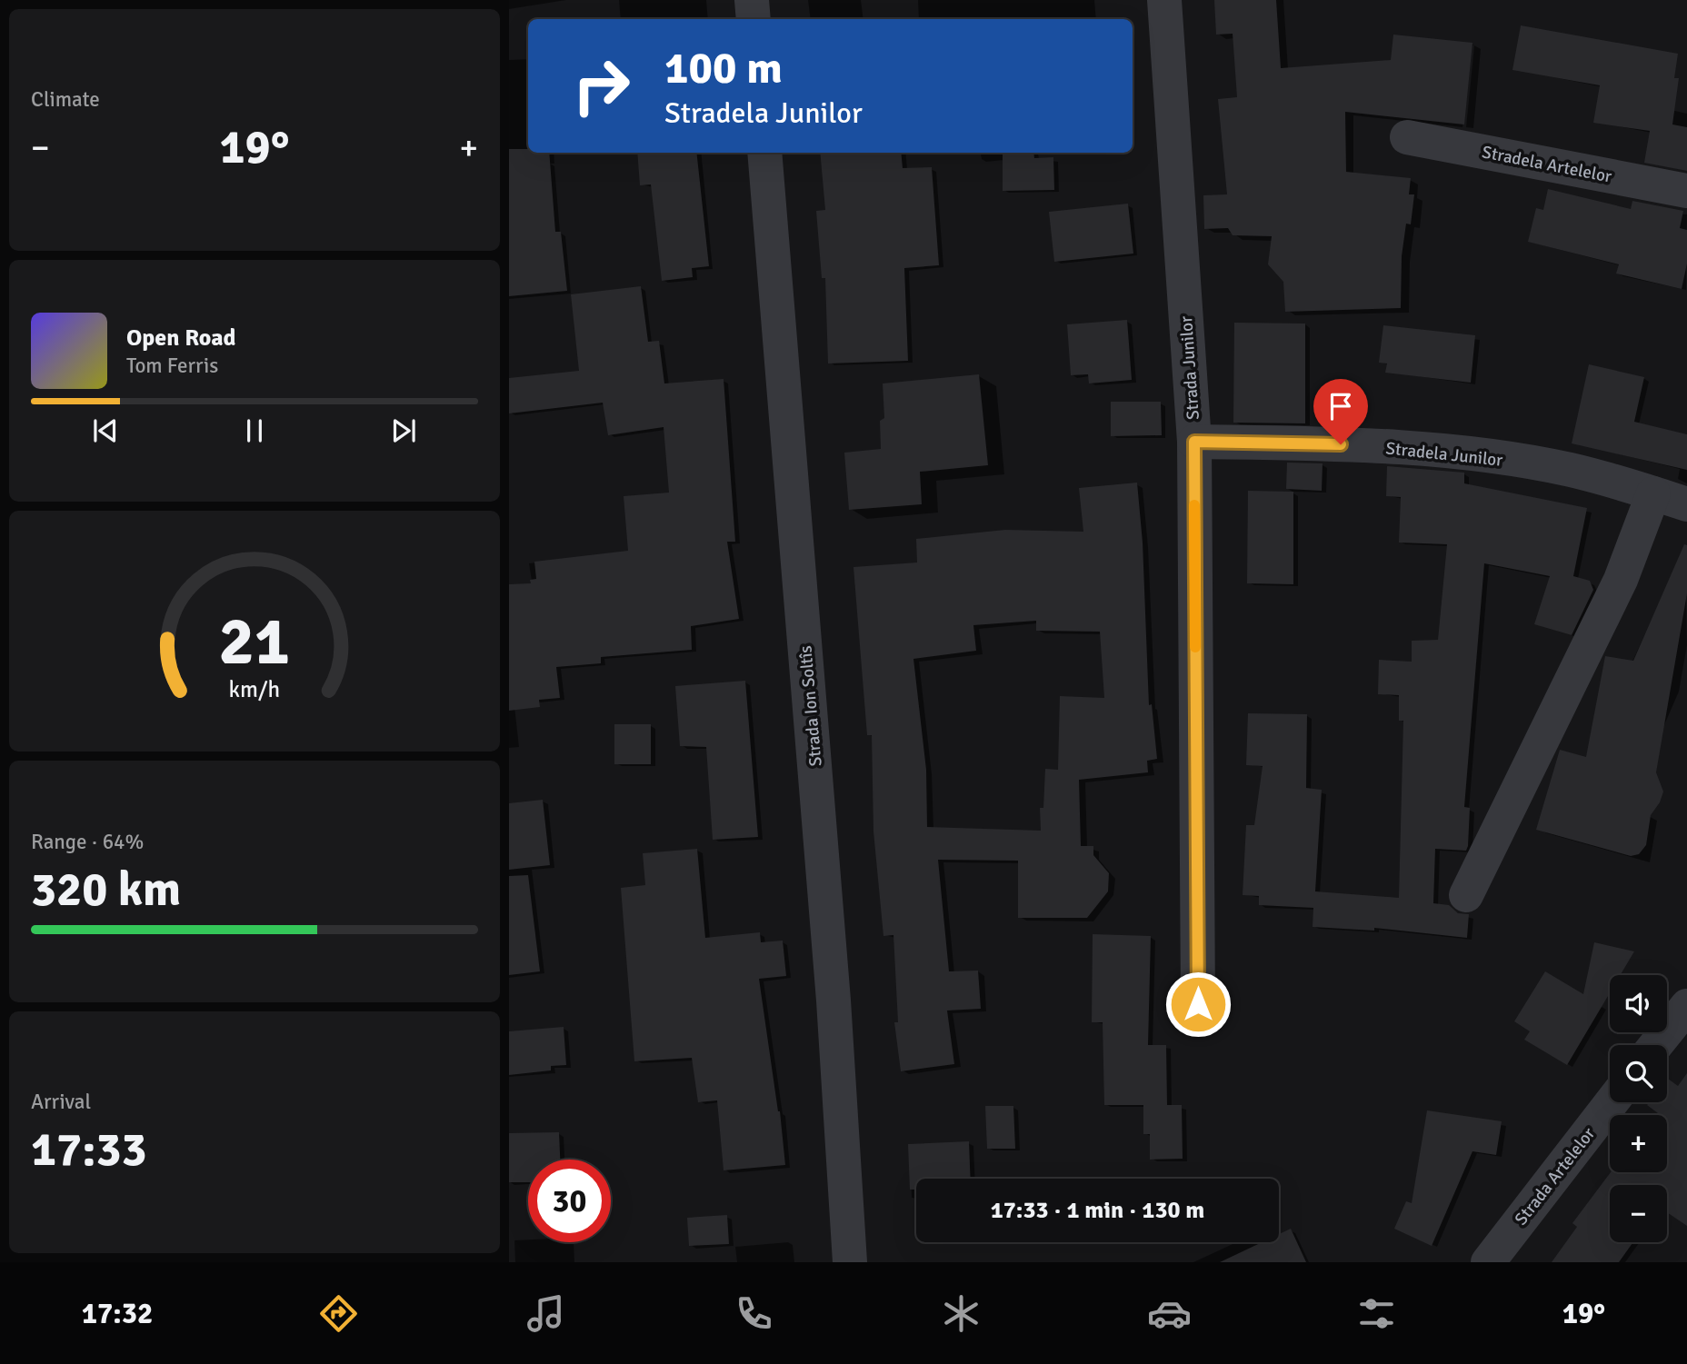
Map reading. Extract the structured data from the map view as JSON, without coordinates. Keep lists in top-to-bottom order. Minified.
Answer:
{"streets":{"street":["Stradela Artelelor","Strada Junilor","Stradela Junilor","Strada Ion Soltîs","Strada Artelelor"]},"crossings":[["Strada Junilor","Stradela Junilor"]],"page":{"tile":["Climate",["Range · 64%","320 km"],["Arrival","17:33"]],"turn":["100 m","Stradela Junilor"],"heat":["−","19°","+"],"song":["Open Road","Tom Ferris"],"map_buttons":["+","−"],"limit":"30","trip":"17:33 · 1 min · 130 m","tabs":["17:32","19°"],"gauge":["21","km/h"]}}
